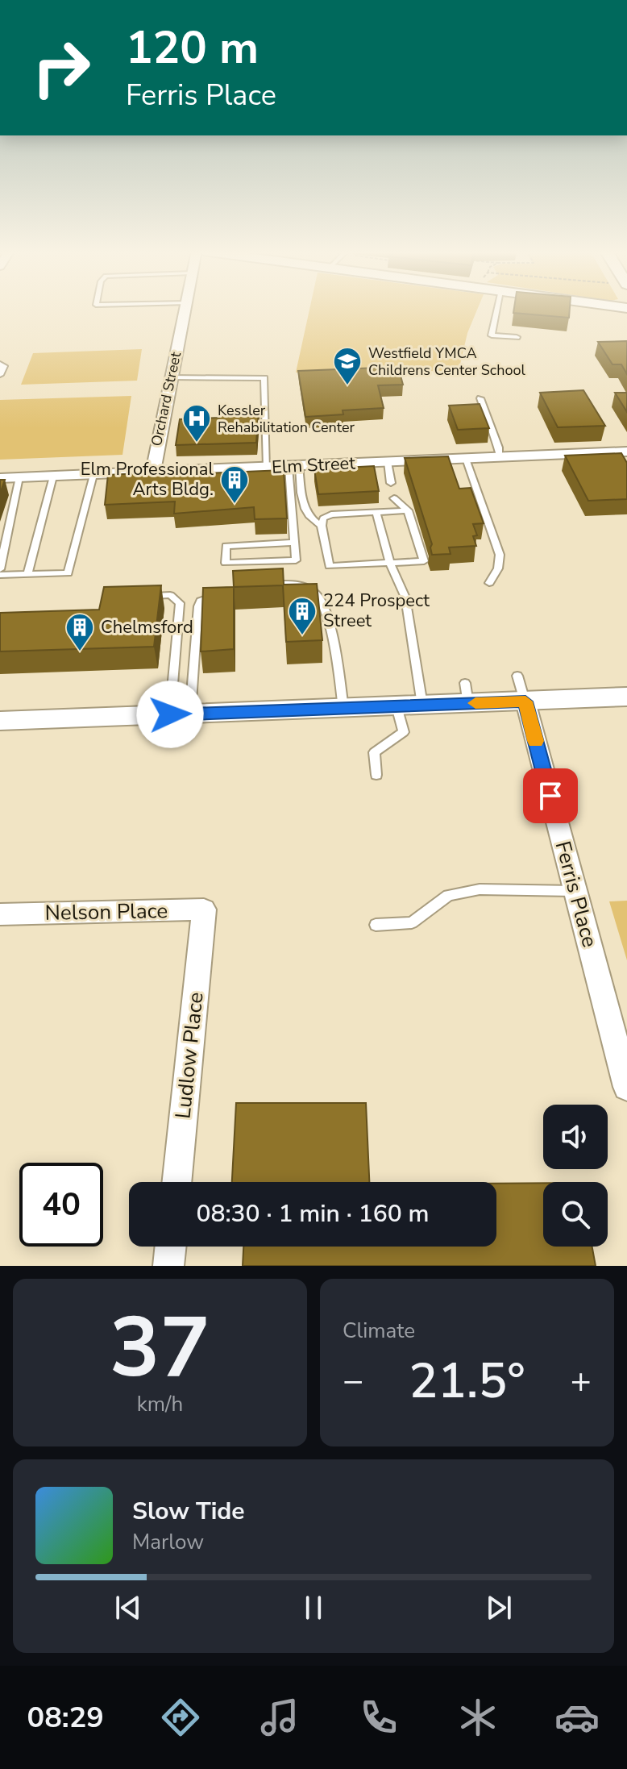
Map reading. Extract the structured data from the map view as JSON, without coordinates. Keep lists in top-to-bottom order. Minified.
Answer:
{"streets":{"street":["Orchard Street","Elm Street","Ferris Place","Nelson Place","Ludlow Place"]},"crossings":[["Orchard Street","Elm Street"],["Nelson Place","Ludlow Place"]],"places":{"school or university":["Westfield YMCA Childrens Center School"],"hospital":["Kessler Rehabilitation Center"],"building":["Elm Professional Arts Bldg.","224 Prospect Street","Chelmsford"]},"page":{"turn":["120 m","Ferris Place"],"limit":"40","trip":"08:30 · 1 min · 160 m","tile":[["37","km/h"],"Climate"],"heat":["−","21.5°","+"],"song":["Slow Tide","Marlow"],"tabs":"08:29"}}
